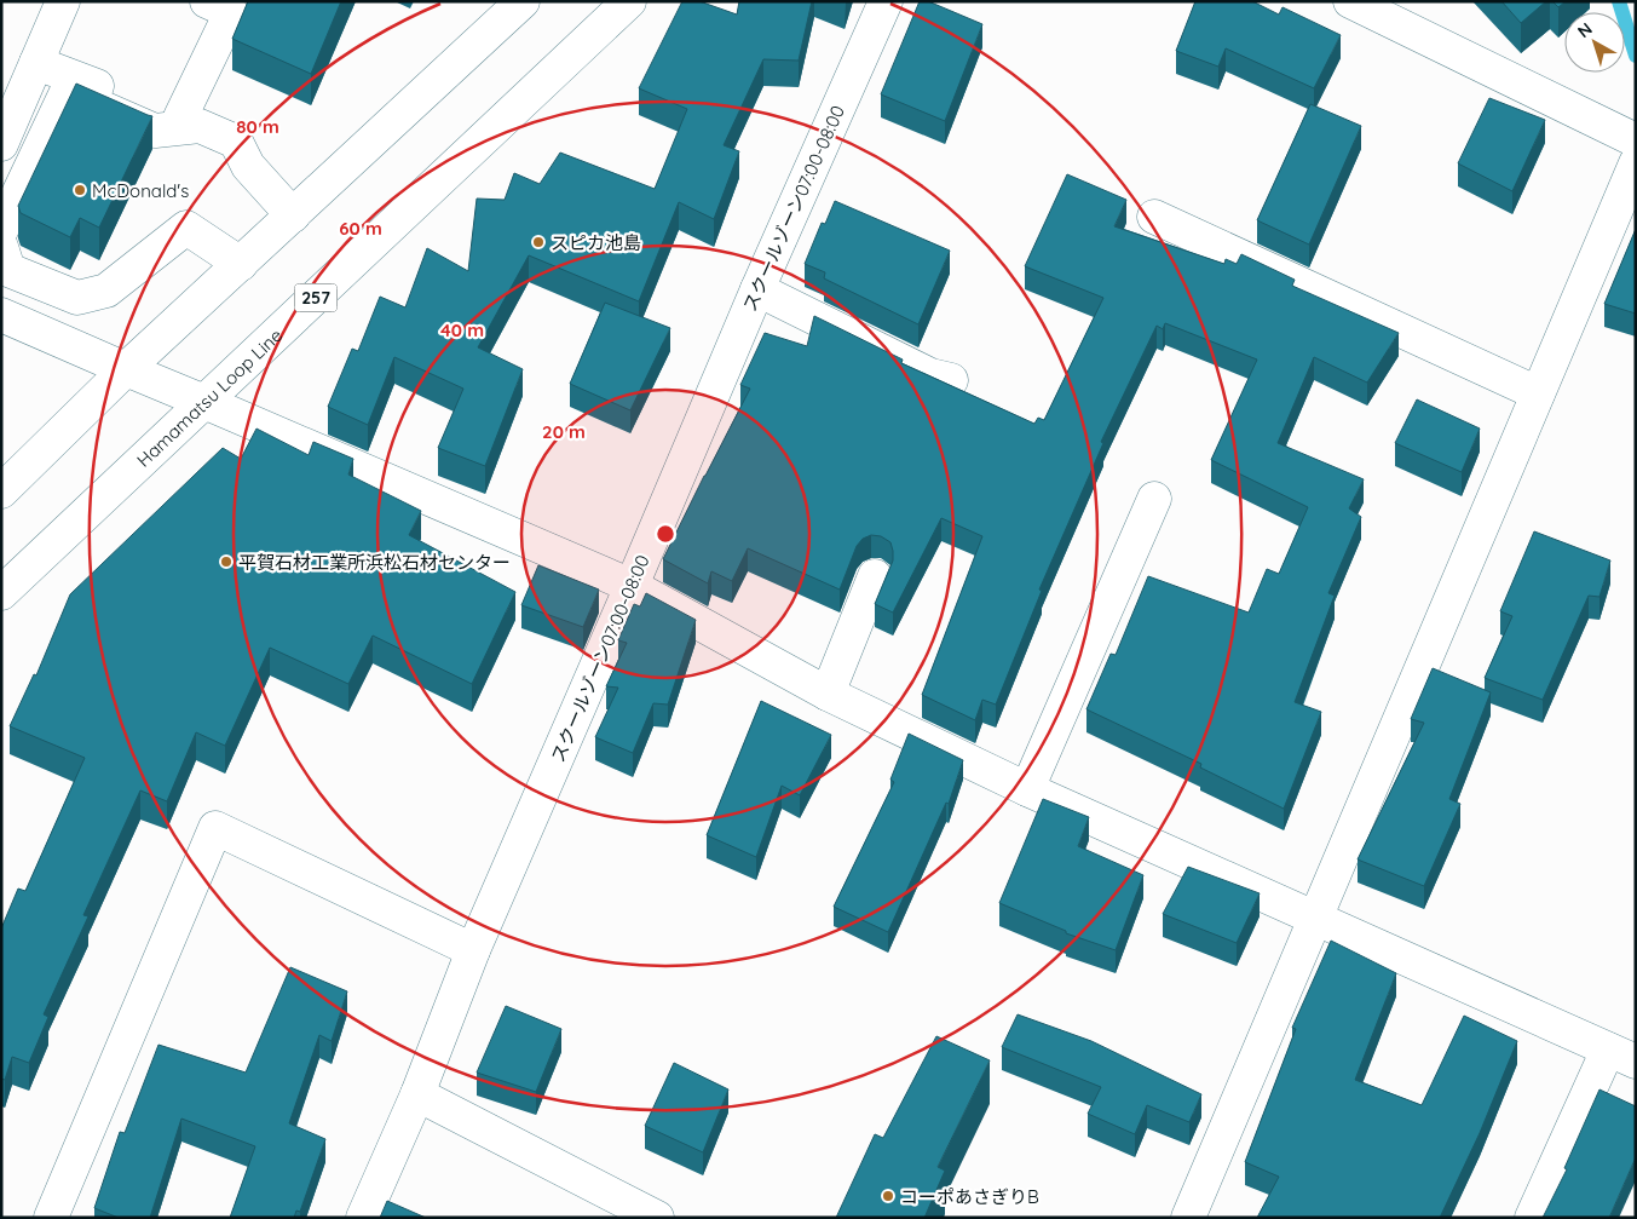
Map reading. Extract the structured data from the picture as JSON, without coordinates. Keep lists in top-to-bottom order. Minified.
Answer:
{"streets":{"main road":["スクールゾーン07:00-08:00","257","Hamamatsu Loop Line"]},"places":["McDonald's","スピカ池島","平賀石材工業所浜松石材センター","コーポあさぎりB"],"north":"top left","rings":["80 m","60 m","40 m","20 m"]}
